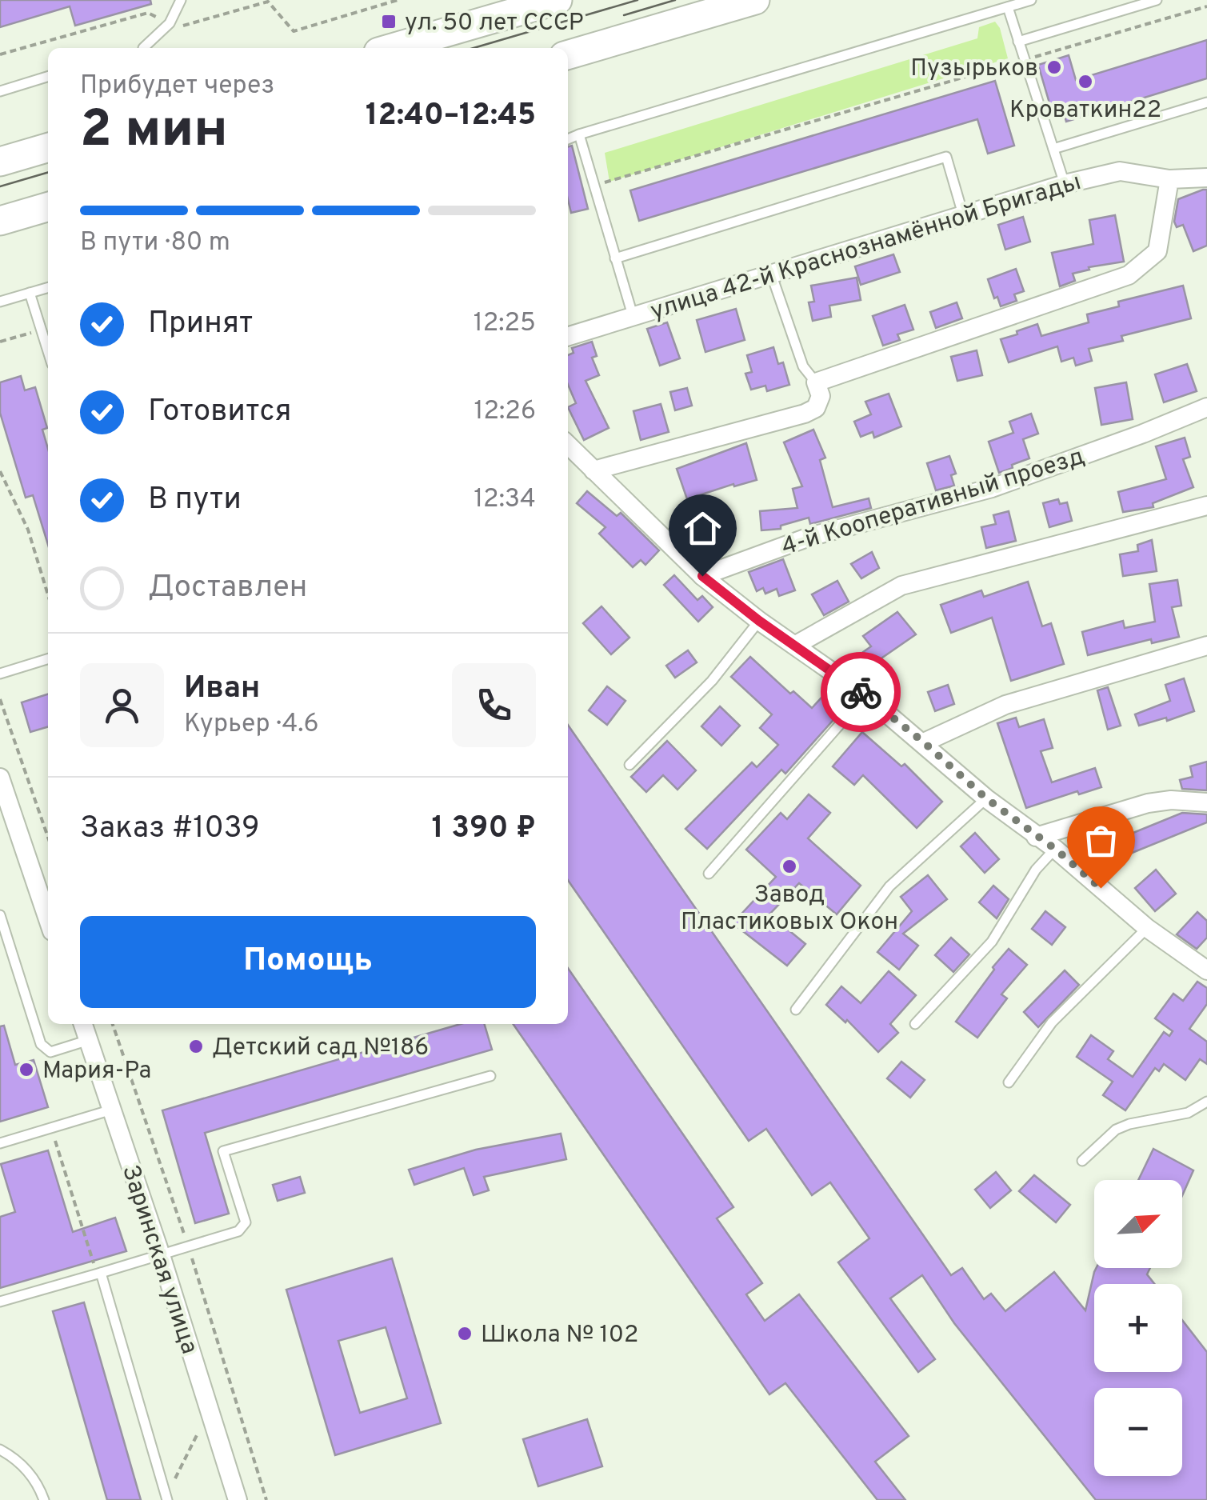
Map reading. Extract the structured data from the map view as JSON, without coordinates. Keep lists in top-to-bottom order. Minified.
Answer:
{"streets":{"street":["улица 42-й Краснознамённой Бригады","4-й Кооперативный проезд","Заринская улица"]},"places":{"transit":["ул. 50 лет СССР"],"other":["Пузырьков","Кроваткин22","Завод Пластиковых Окон","Детский сад №186","Мария-Ра","Школа № 102"]},"north":"top right","page":{"heading":["2 мин","Прибудет через","12:40–12:45"],"panel":["Иван","Курьер · 4.6","Заказ #1039","1 390 ₽"],"bar":"В пути · 80 m","list":[["Принят","12:25"],["Готовится","12:26"],["В пути","12:34"],"Доставлен"],"buttons":"Помощь","map_buttons":["+","−"]}}
